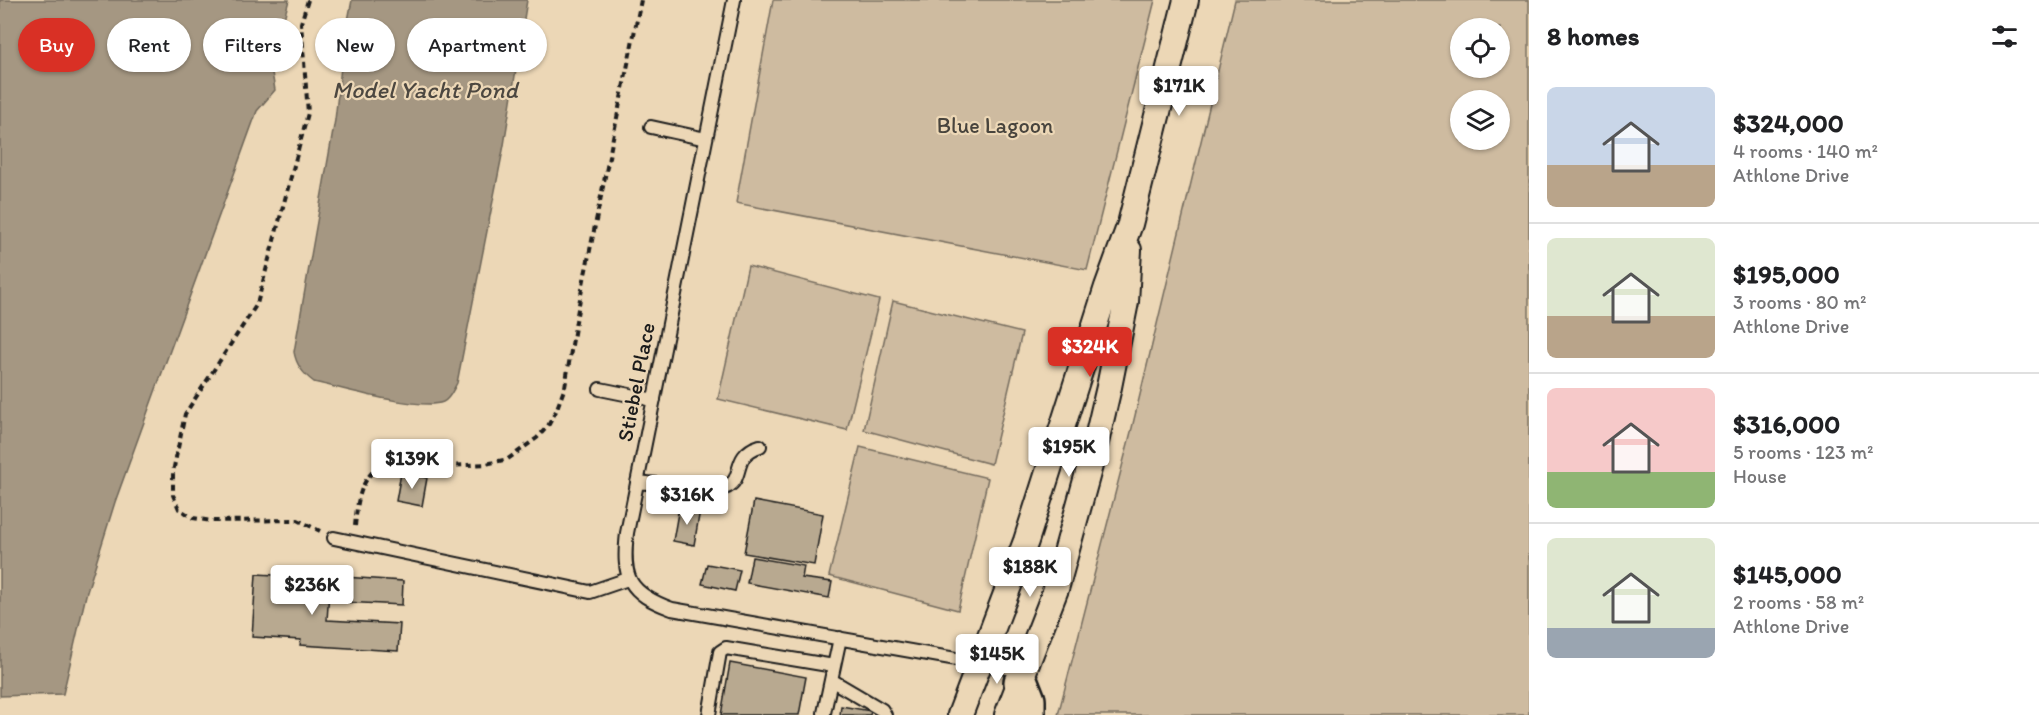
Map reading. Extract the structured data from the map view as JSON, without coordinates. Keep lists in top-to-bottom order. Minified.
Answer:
{"streets":{"lane":["Stiebel Place"]},"water":["Model Yacht Pond"],"parks":["Blue Lagoon"],"page":{"heading":"8 homes","chip":["Buy","Rent","Filters","New","Apartment"],"price":["$171K","$324K","$195K","$139K","$316K","$188K","$236K","$145K"],"list":[{"name":"$324,000","note":"4 rooms · 140 m² · Athlone Drive"},{"name":"$195,000","note":"3 rooms · 80 m² · Athlone Drive"},{"name":"$316,000","note":"5 rooms · 123 m² · House"},{"name":"$145,000","note":"2 rooms · 58 m² · Athlone Drive"}]}}
